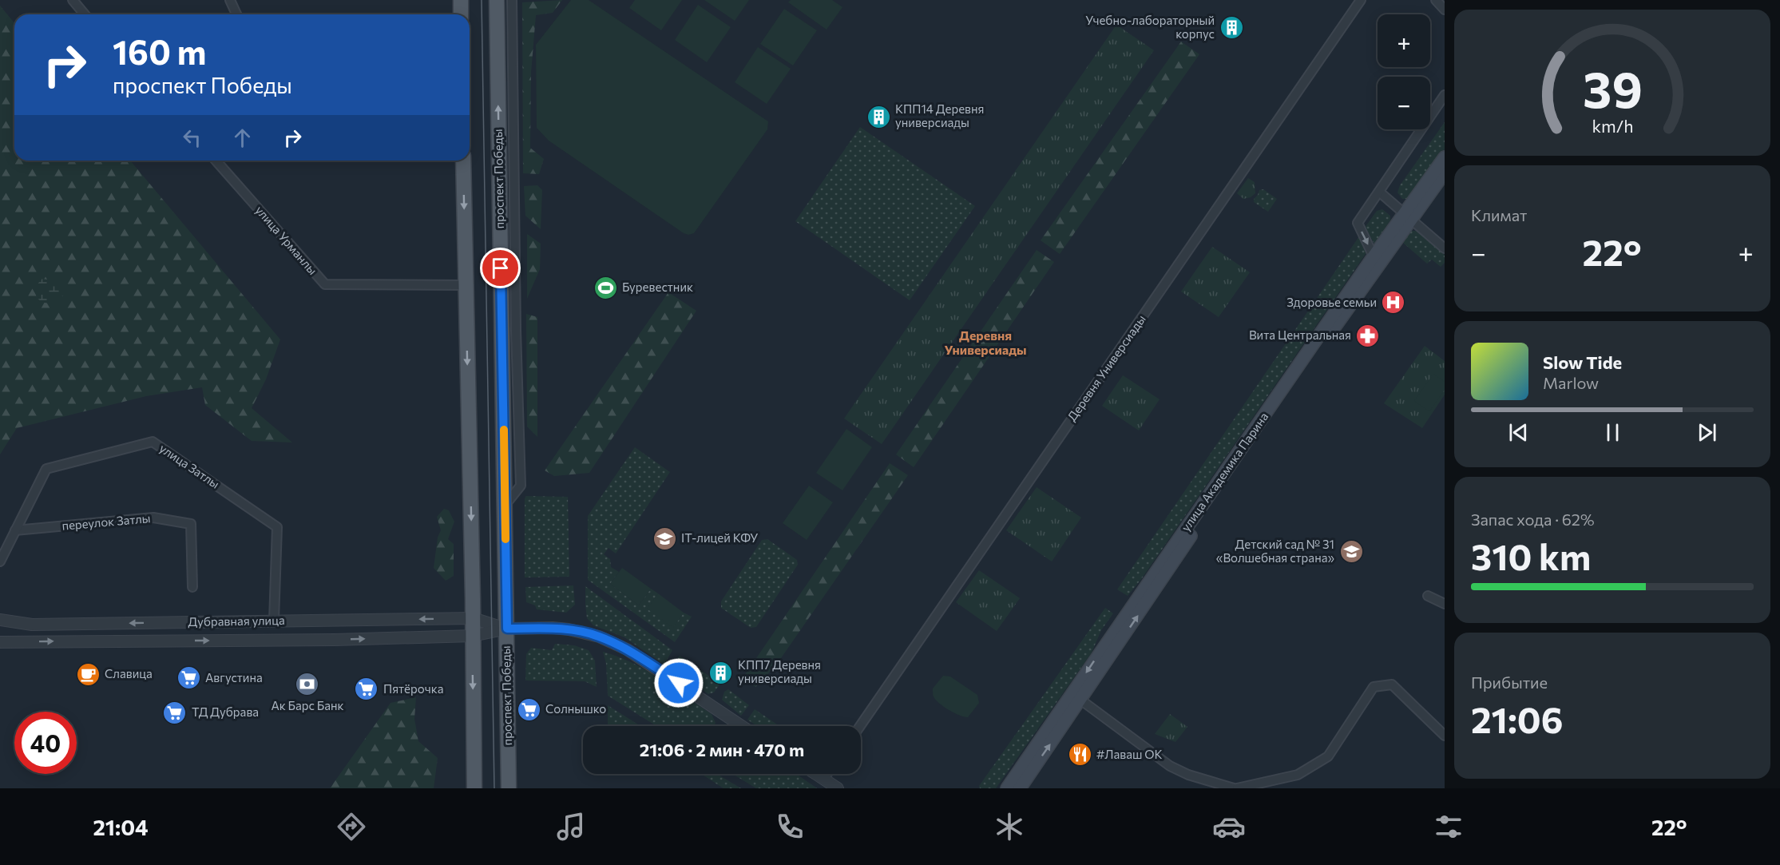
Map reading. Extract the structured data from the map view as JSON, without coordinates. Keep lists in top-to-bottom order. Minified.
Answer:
{"streets":{"main road":["проспект Победы","улица Академика Парина"],"street":["улица Урманлы","Деревня Универсиады","улица Затлы","переулок Затлы","Дубравная улица"]},"crossings":[["проспект Победы","Дубравная улица"],["улица Затлы","переулок Затлы"],["улица Затлы","Дубравная улица"]],"districts":["Деревня Универсиады"],"places":{"building":["Учебно-лабораторный корпус","КПП14 Деревня универсиады","КПП7 Деревня универсиады"],"sports":["Буревестник"],"hospital":["Здоровье семьи"],"pharmacy":["Вита Центральная"],"school or university":["IT-лицей КФУ","Детский сад № 31 «Волшебная страна»"],"cafe":["Славица"],"supermarket":["Августина","Пятёрочка","Солнышко","ТД Дубрава"],"bank":["Ак Барс Банк"],"restaurant":["#Лаваш ОК"]},"page":{"map_buttons":["+","−"],"turn":["160 m","проспект Победы"],"tile":["Климат",["Запас хода · 62%","310 km"],["Прибытие","21:06"]],"heat":["−","22°","+"],"song":["Slow Tide","Marlow"],"limit":"40","trip":"21:06 · 2 мин · 470 m","tabs":["21:04","22°"],"gauge":["39","km/h"]}}
